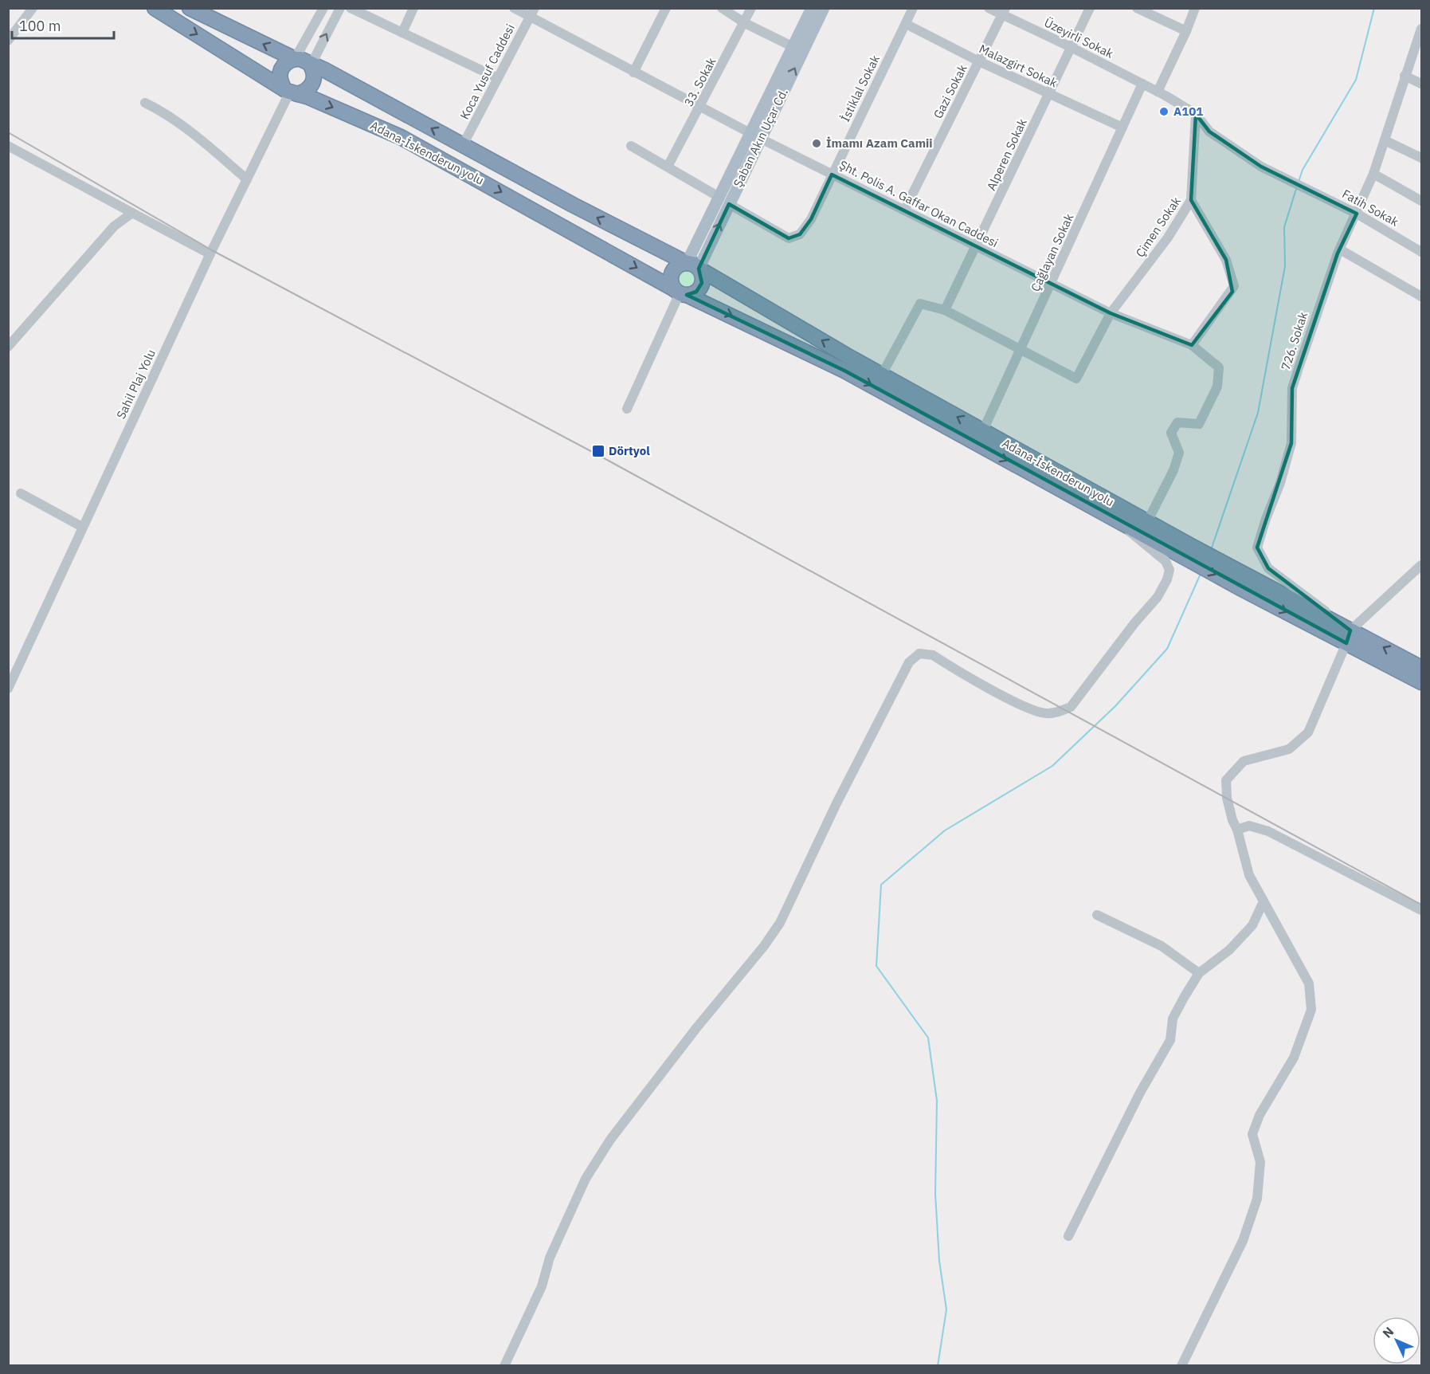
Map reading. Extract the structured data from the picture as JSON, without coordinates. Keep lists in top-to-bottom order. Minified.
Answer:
{"streets":{"highway":["Adana-İskenderun yolu"],"main road":["Şaban Akın Uçar Cd."],"street":["Üzeyirli Sokak","Malazgirt Sokak","Koca Yusuf Caddesi","33. Sokak","İstiklal Sokak","Gazi Sokak","Alperen Sokak","Şht. Polis A. Gaffar Okan Caddesi","Fatih Sokak","Çimen Sokak","Çağlayan Sokak","726. Sokak","Sahil Plaj Yolu"]},"crossings":[["Üzeyirli Sokak","Gazi Sokak"],["Üzeyirli Sokak","Alperen Sokak"],["Üzeyirli Sokak","Çağlayan Sokak"],["Malazgirt Sokak","İstiklal Sokak"],["Malazgirt Sokak","Gazi Sokak"],["Malazgirt Sokak","Alperen Sokak"],["Malazgirt Sokak","Çağlayan Sokak"],["Koca Yusuf Caddesi","Adana-İskenderun yolu"],["Koca Yusuf Caddesi","Şht. Polis A. Gaffar Okan Caddesi"],["33. Sokak","İstiklal Sokak"],["33. Sokak","Şht. Polis A. Gaffar Okan Caddesi"],["İstiklal Sokak","Şaban Akın Uçar Cd."],["İstiklal Sokak","Şht. Polis A. Gaffar Okan Caddesi"],["Gazi Sokak","Şht. Polis A. Gaffar Okan Caddesi"],["Şaban Akın Uçar Cd.","Adana-İskenderun yolu"],["Şaban Akın Uçar Cd.","Şht. Polis A. Gaffar Okan Caddesi"],["Adana-İskenderun yolu","Şht. Polis A. Gaffar Okan Caddesi"],["Adana-İskenderun yolu","Çağlayan Sokak"],["Adana-İskenderun yolu","Sahil Plaj Yolu"],["Alperen Sokak","Şht. Polis A. Gaffar Okan Caddesi"],["Şht. Polis A. Gaffar Okan Caddesi","Çimen Sokak"],["Şht. Polis A. Gaffar Okan Caddesi","Çağlayan Sokak"],["Fatih Sokak","Çimen Sokak"],["Fatih Sokak","726. Sokak"],["Çimen Sokak","Çağlayan Sokak"]],"places":{"other":["A101","İmamı Azam Camii"],"transit":["Dörtyol"]},"scale_bar":"100 m","north":"top left"}
